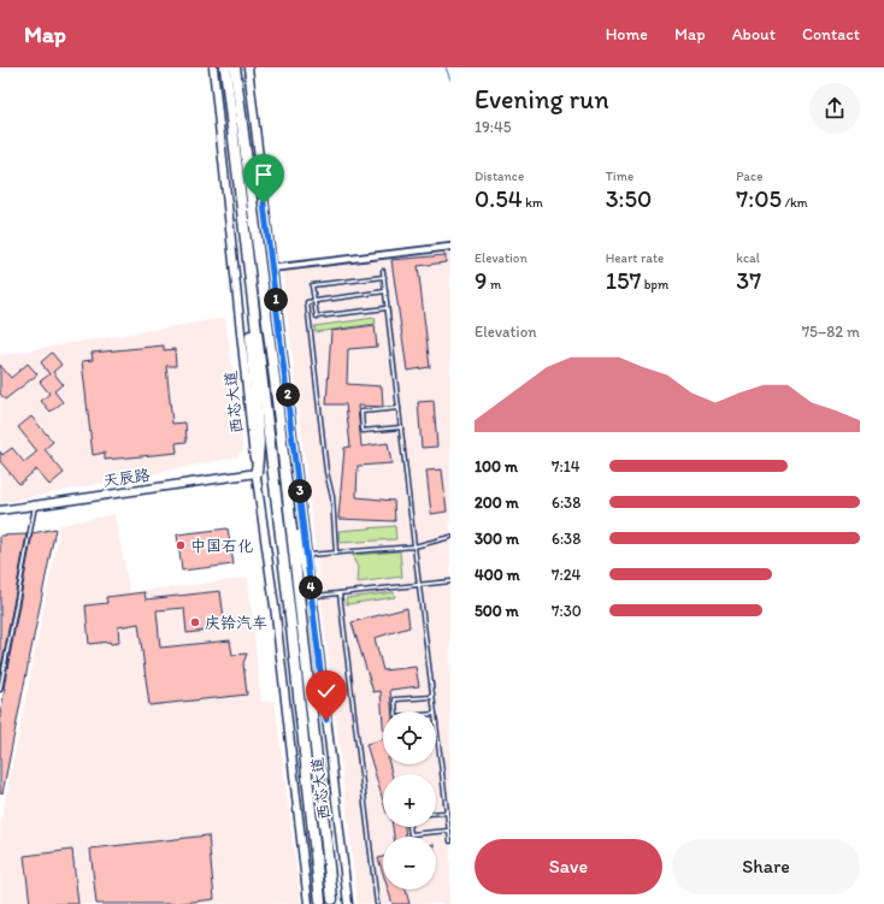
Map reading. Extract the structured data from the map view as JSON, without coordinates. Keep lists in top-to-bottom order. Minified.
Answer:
{"streets":{"highway":["西芯大道"],"main road":["天辰路"]},"crossings":[["西芯大道","天辰路"]],"places":["中国石化","庆铃汽车"],"page":{"header":"Map","nav":["Home","Map","About","Contact"],"heading":["Evening run","19:45"],"stats":[["Distance","0.54 km"],["Time","3:50"],["Pace","7:05 /km"],["Elevation","9 m"],["Heart rate","157 bpm"],["kcal","37"]],"pins":["1","2","3","4"],"chart":["Elevation","75–82 m"],"list":[{"name":"100 m","note":"7:14"},{"name":"200 m","note":"6:38"},{"name":"300 m","note":"6:38"},{"name":"400 m","note":"7:24"},{"name":"500 m","note":"7:30"}],"map_buttons":["+","−"],"buttons":["Save","Share"]}}
